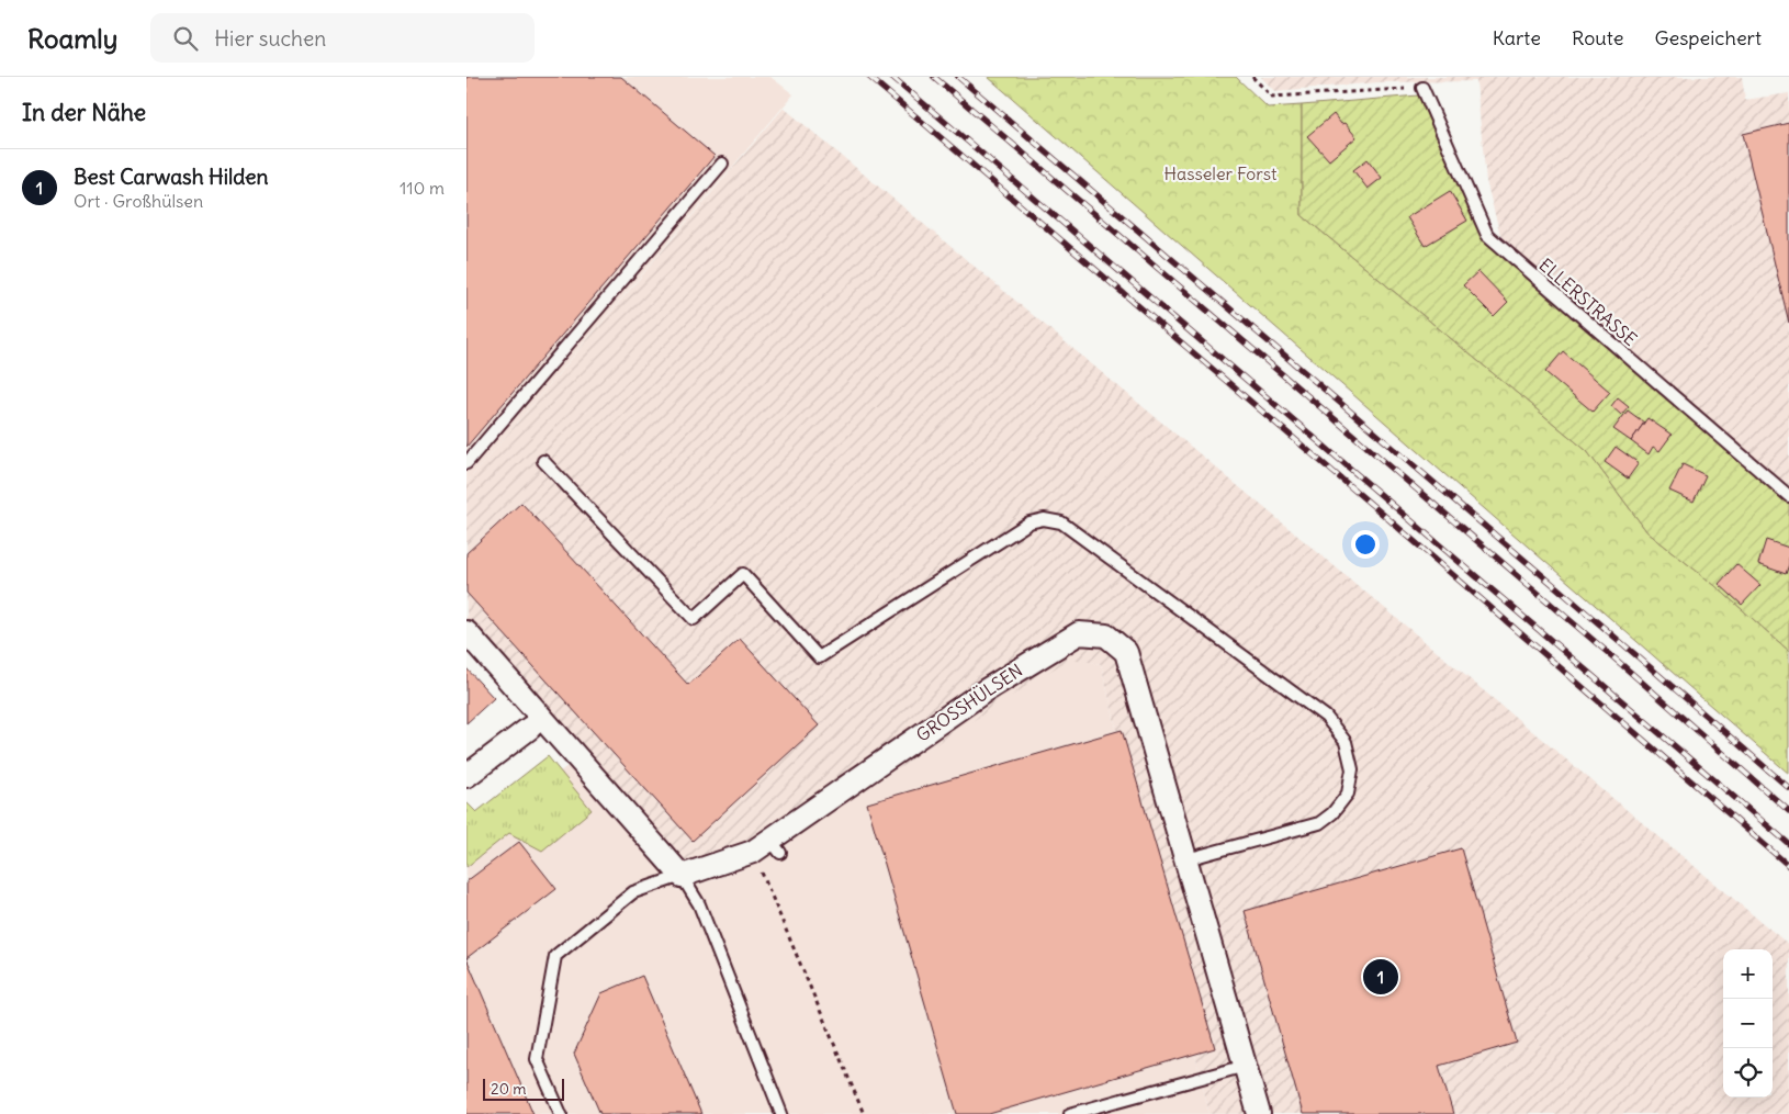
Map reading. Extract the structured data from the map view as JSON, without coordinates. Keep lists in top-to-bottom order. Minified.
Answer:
{"streets":{"street":["GROSSHÜLSEN"],"lane":["ELLERSTRASSE"]},"parks":["Hasseler Forst"],"scale_bar":"20 m","page":{"header":"Roamly","search":"Hier suchen","nav":["Karte","Route","Gespeichert"],"heading":"In der Nähe","list":[{"mark":"1","name":"Best Carwash Hilden","note":"Ort · Großhülsen","value":"110 m"}],"map_buttons":["+","−"],"pins":"1","scale":"20 m"}}
